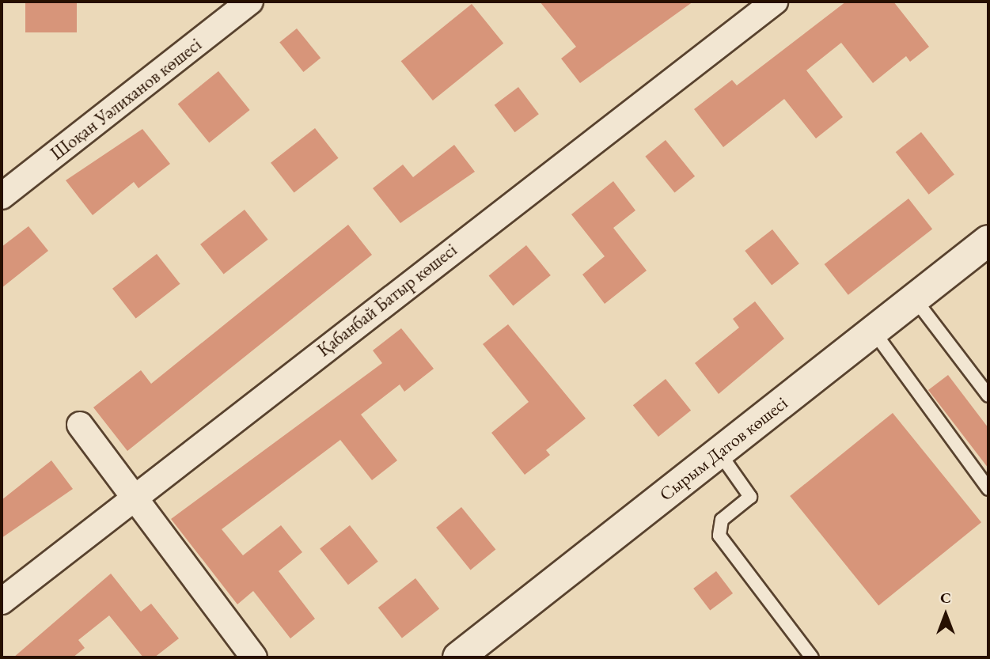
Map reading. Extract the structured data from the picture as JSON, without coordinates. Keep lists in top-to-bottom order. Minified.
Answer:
{"streets":{"main road":["Сырым Датов көшесі"],"street":["Шоқан Уәлиханов көшесі","Қабанбай Батыр көшесі"]},"north":"top"}
